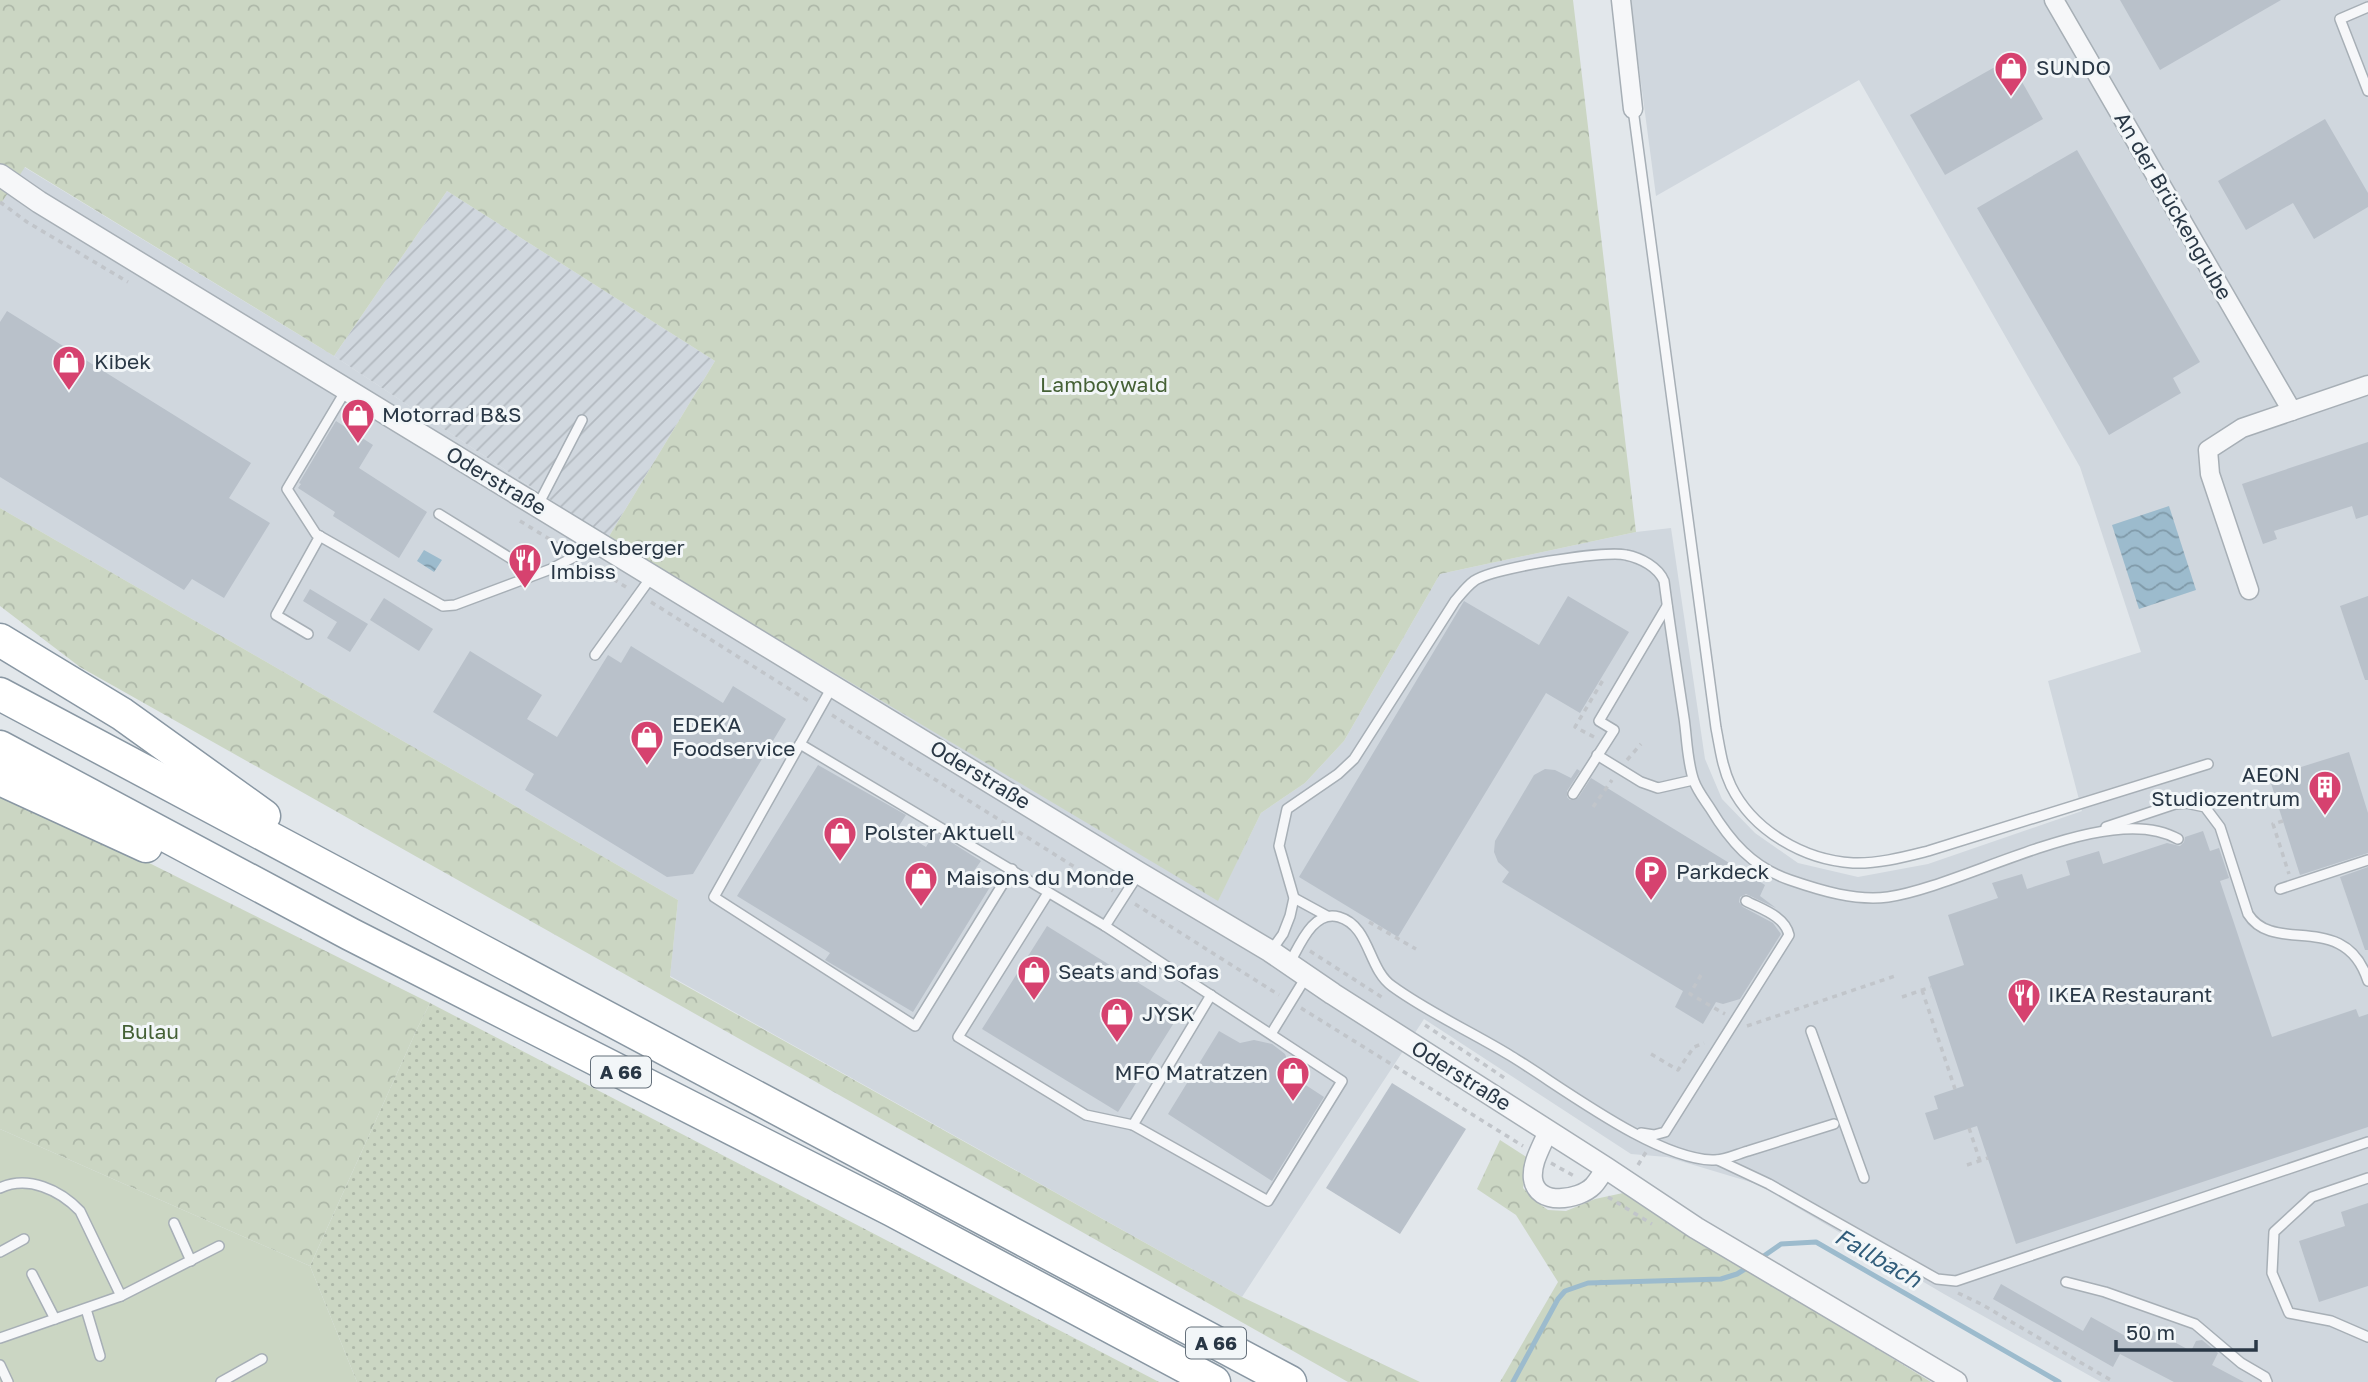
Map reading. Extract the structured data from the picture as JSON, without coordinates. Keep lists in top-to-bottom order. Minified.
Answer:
{"streets":{"highway":["A 66"],"street":["An der Brückengrube","Oderstraße"]},"water":["Fallbach"],"parks":["Lamboywald","Bulau"],"places":{"shop":["SUNDO","Kibek","Motorrad B&S","EDEKA Foodservice","Polster Aktuell","Maisons du Monde","Seats and Sofas","JYSK","MFO Matratzen"],"restaurant":["Vogelsberger Imbiss","IKEA Restaurant"],"building":["AEON Studiozentrum"],"parking":["Parkdeck"]},"scale_bar":"50 m"}
